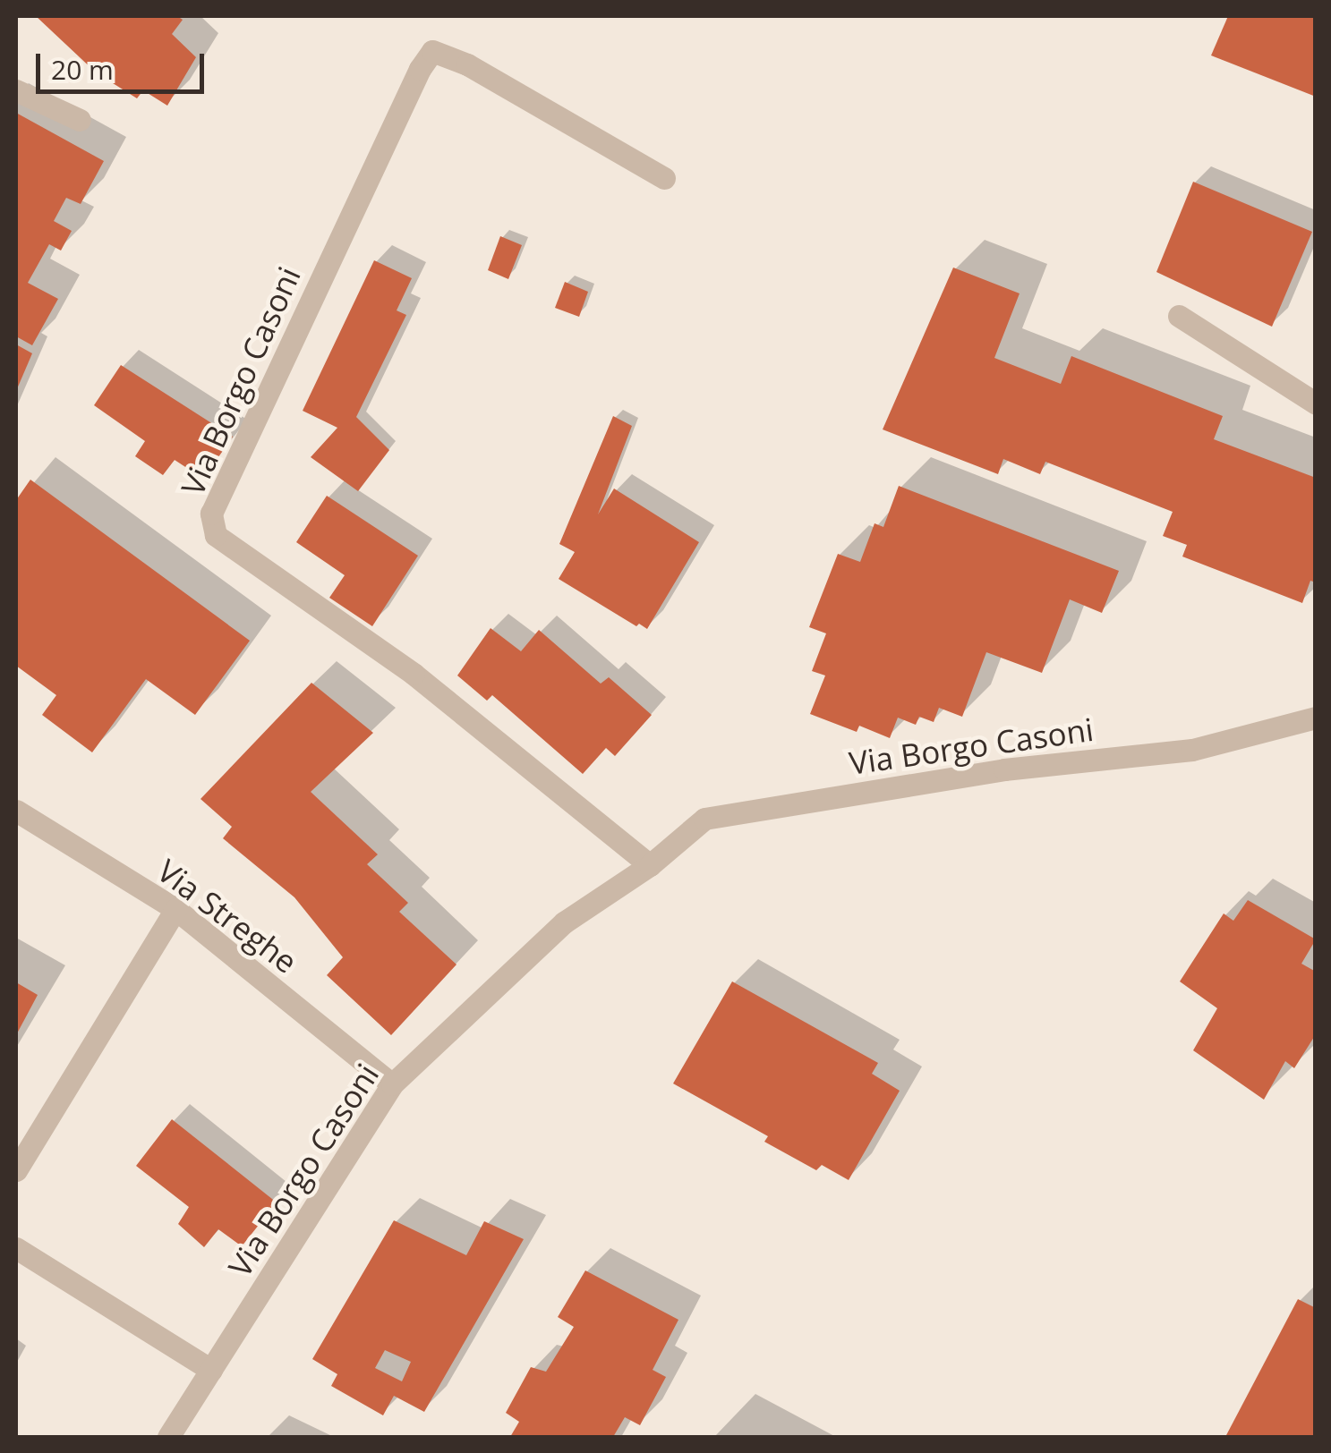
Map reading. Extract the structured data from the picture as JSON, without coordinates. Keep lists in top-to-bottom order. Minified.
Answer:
{"streets":{"street":["Via Borgo Casoni","Via Streghe"]},"crossings":[["Via Borgo Casoni","Via Streghe"]],"scale_bar":"20 m"}
